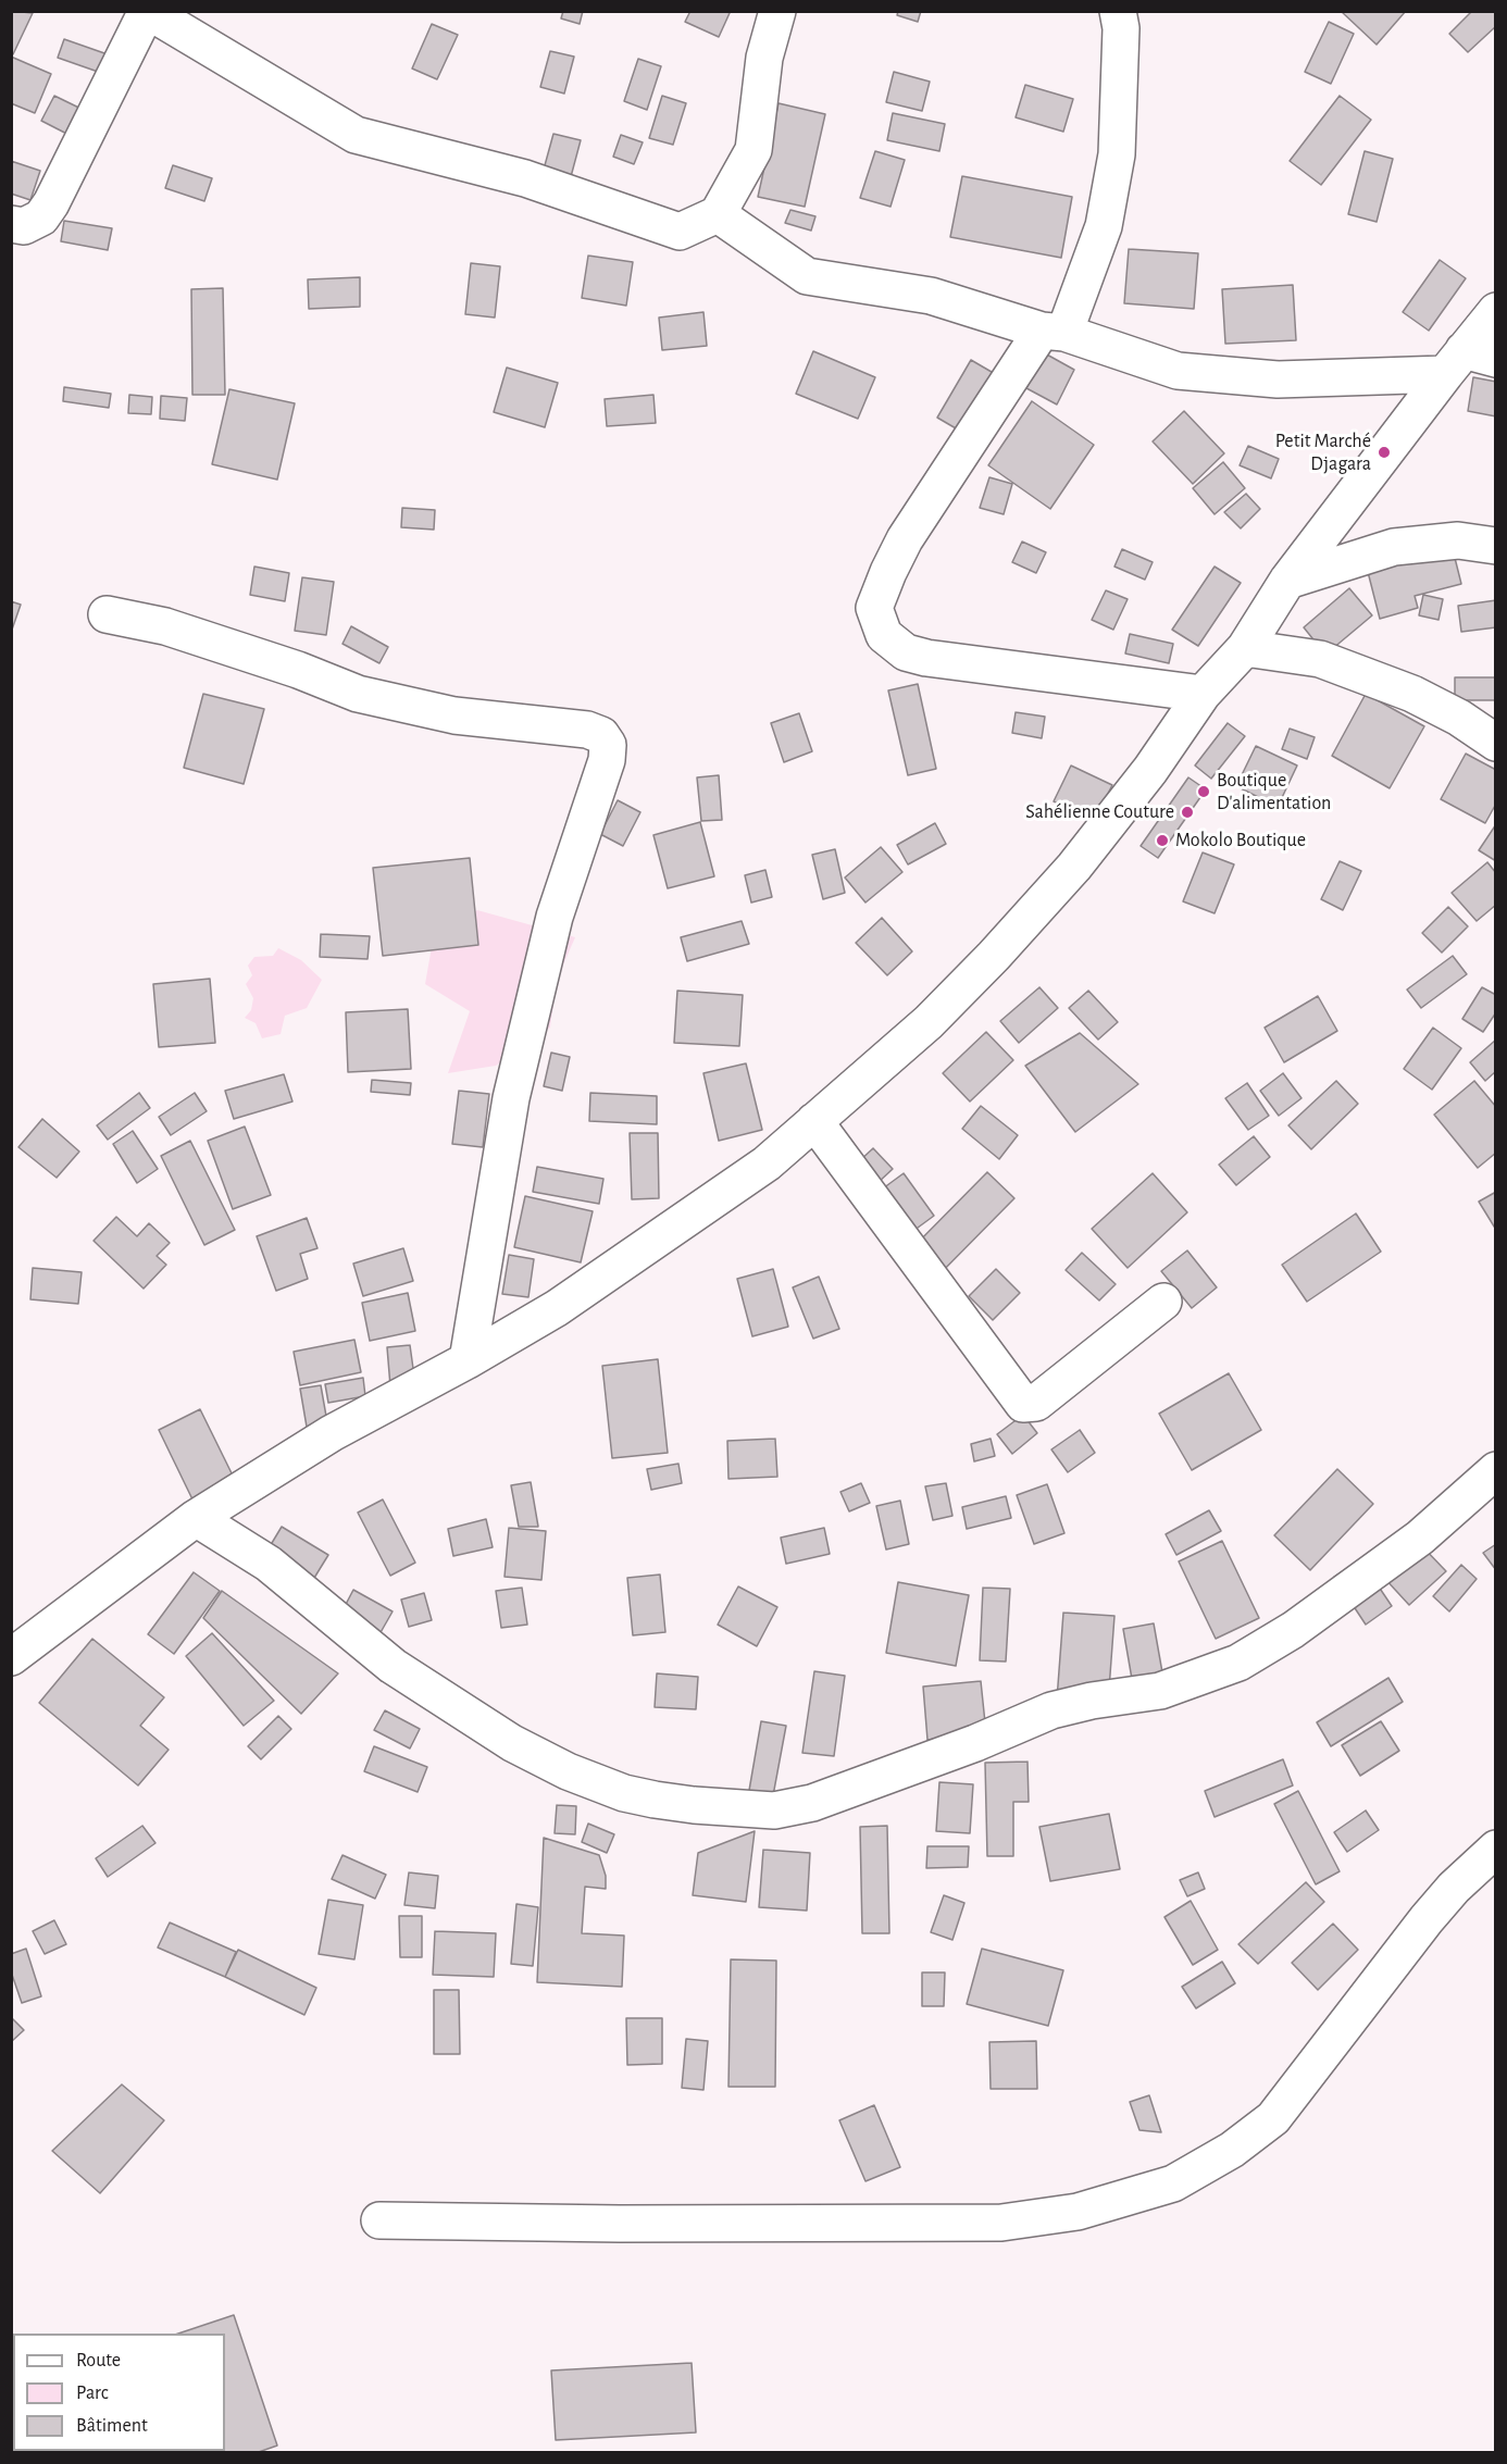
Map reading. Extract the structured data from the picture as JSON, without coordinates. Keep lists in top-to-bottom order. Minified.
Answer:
{"places":["Petit Marché Djagara","Boutique D'alimentation","Sahélienne Couture","Mokolo Boutique"],"legend":["Route","Parc","Bâtiment"]}
